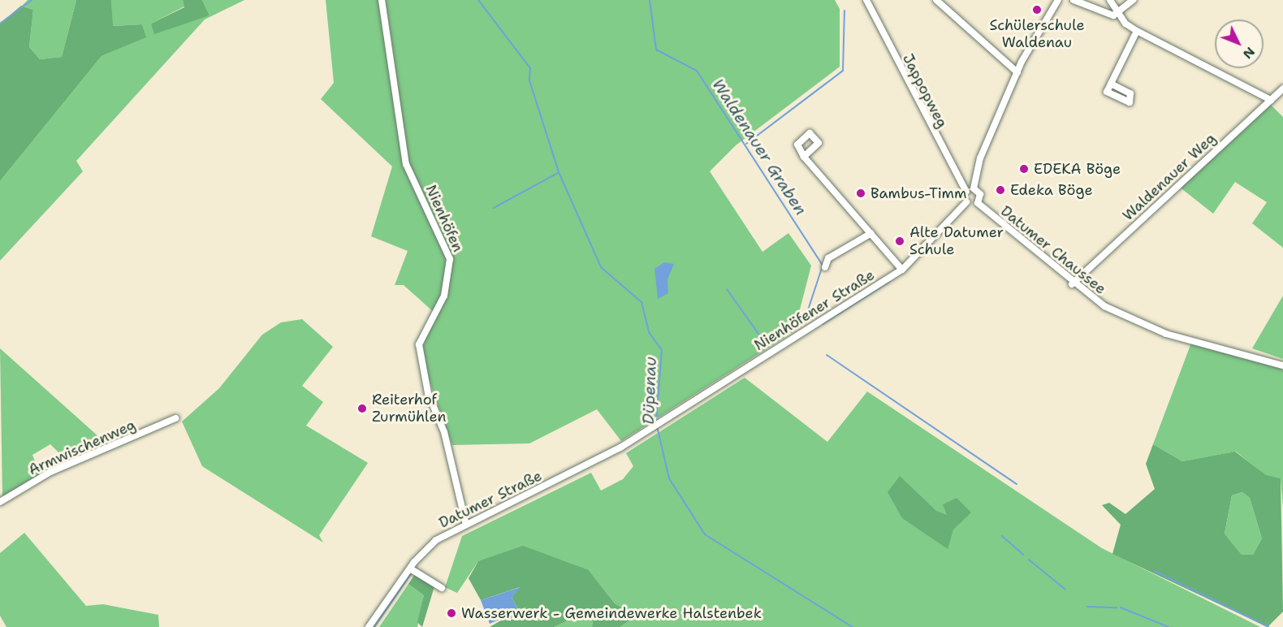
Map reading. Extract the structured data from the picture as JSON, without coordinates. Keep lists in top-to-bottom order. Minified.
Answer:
{"streets":{"street":["Jappopweg","Waldenauer Weg","Nienhöfen","Datumer Chaussee","Nienhöfener Straße","Armwischenweg","Datumer Straße"]},"crossings":[["Waldenauer Weg","Datumer Chaussee"],["Nienhöfen","Datumer Straße"],["Nienhöfener Straße","Datumer Straße"]],"water":["Waldenauer Graben","Düpenau"],"places":["Schülerschule Waldenau","EDEKA Böge","Edeka Böge","Bambus-Timm","Alte Datumer Schule","Reiterhof Zurmühlen","Wasserwerk - Gemeindewerke Halstenbek"],"north":"bottom right"}
